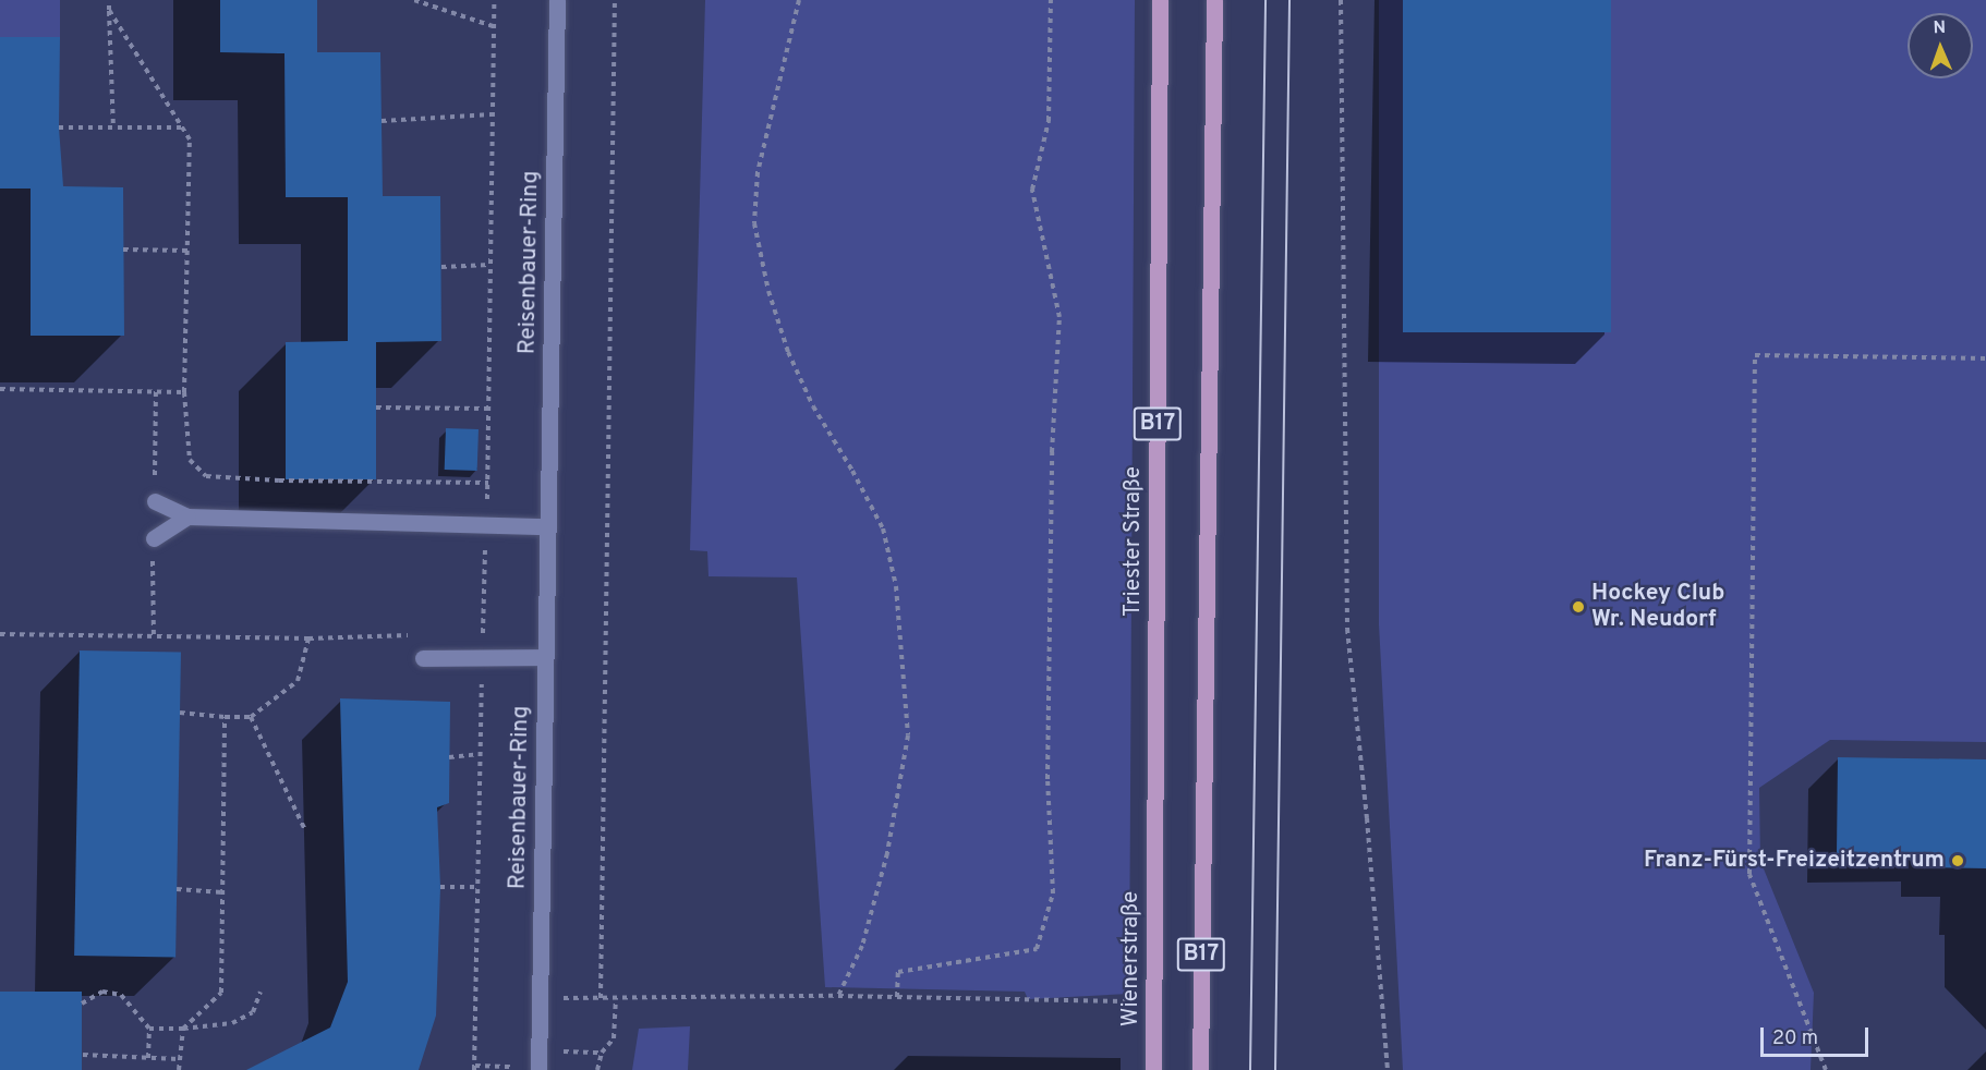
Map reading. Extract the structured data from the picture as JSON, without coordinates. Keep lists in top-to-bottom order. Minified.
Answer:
{"streets":{"main road":["B17","Triester Straße","Wienerstraße"],"street":["Reisenbauer-Ring"]},"crossings":[["Triester Straße","Wienerstraße"]],"places":["Hockey Club Wr. Neudorf","Franz-Fürst-Freizeitzentrum"],"scale_bar":"20 m","north":"top"}
